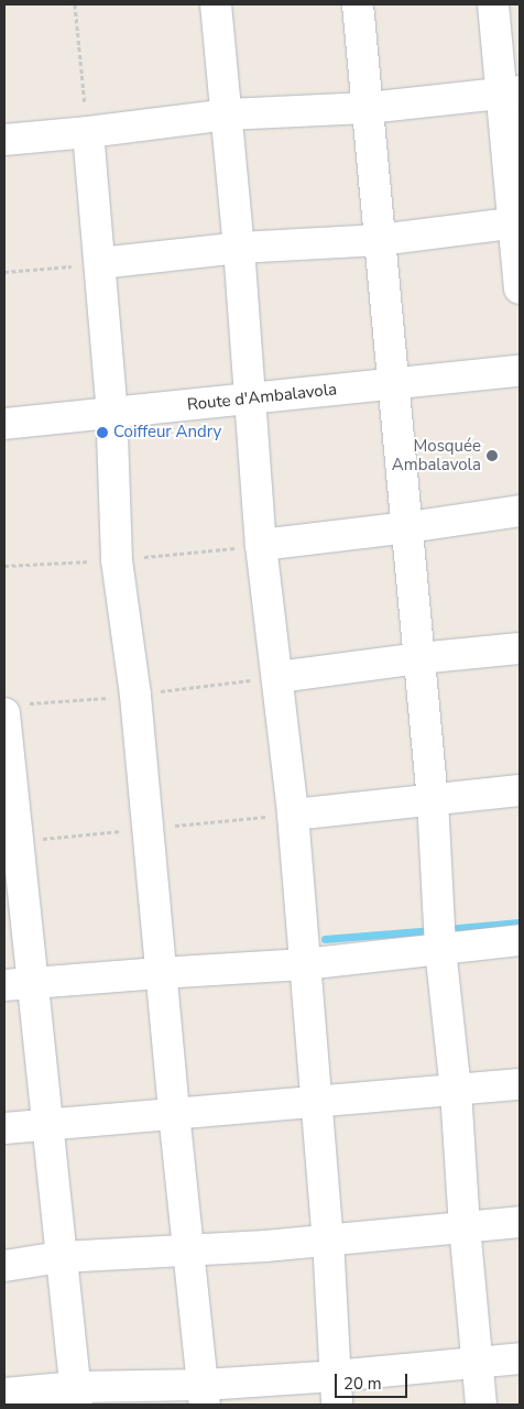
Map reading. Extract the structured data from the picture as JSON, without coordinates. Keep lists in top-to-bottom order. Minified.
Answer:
{"streets":{"street":["Route d'Ambalavola"]},"places":["Coiffeur Andry","Mosquée Ambalavola"],"scale_bar":"20 m"}
